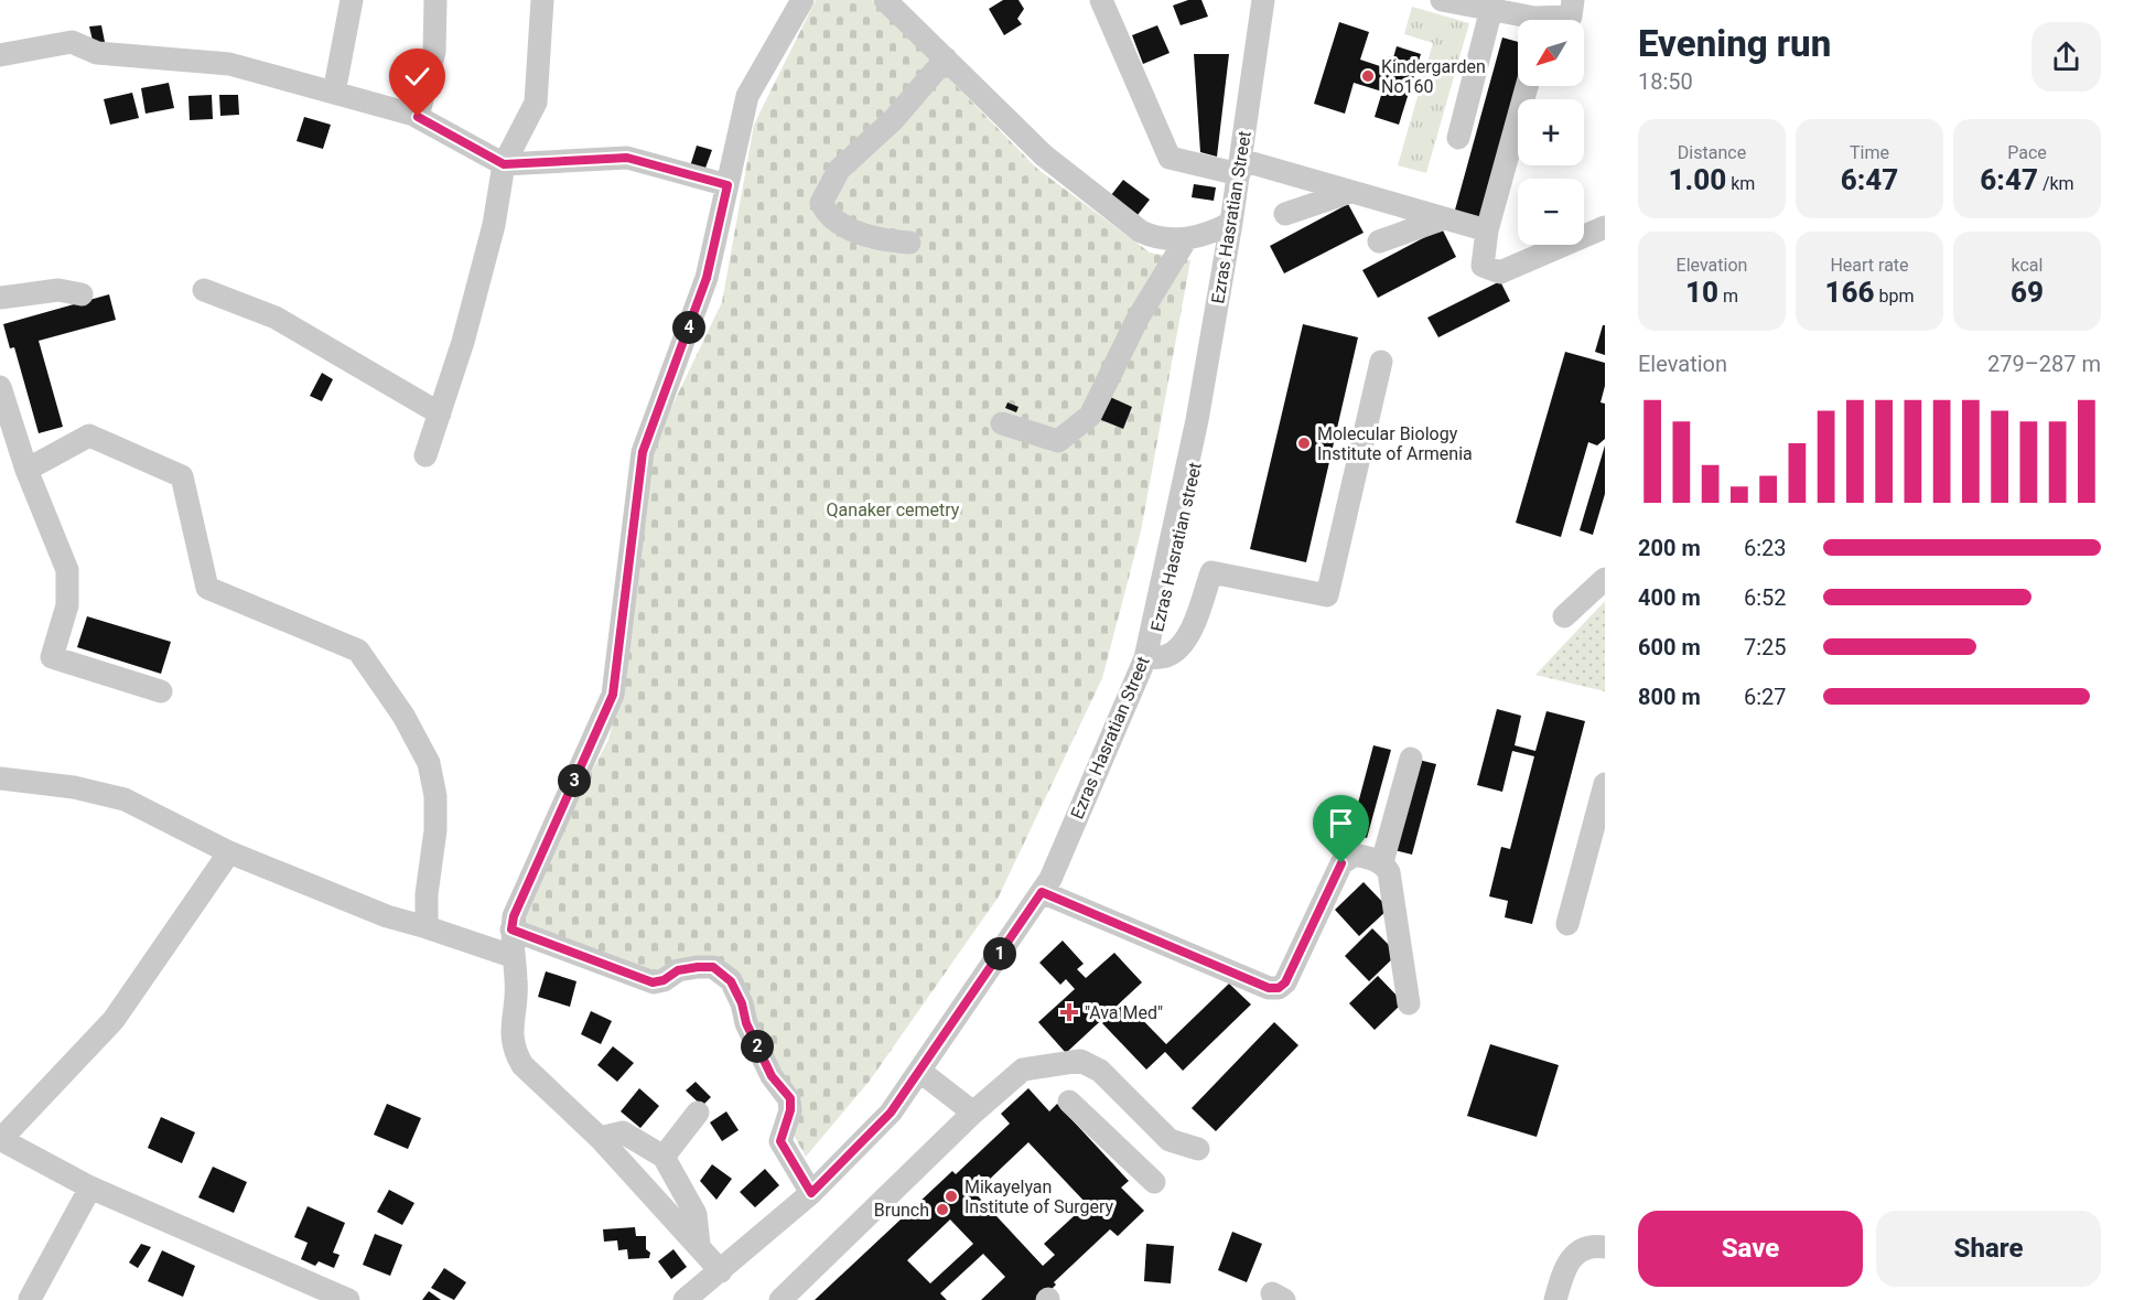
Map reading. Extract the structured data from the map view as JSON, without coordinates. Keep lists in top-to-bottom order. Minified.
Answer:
{"streets":{"street":["Ezras Hasratian Street","Ezras Hasratian street"]},"crossings":[["Ezras Hasratian Street","Ezras Hasratian street"]],"parks":["Qanaker cemetry"],"places":{"other":["Kindergarden No160","Molecular Biology Institute of Armenia","Mikayelyan Institute of Surgery","Brunch"],"health":["\"Ava Med\""]},"north":"bottom left","page":{"heading":["Evening run","18:50"],"map_buttons":["+","−"],"stats":[["Distance","1.00 km"],["Time","6:47"],["Pace","6:47 /km"],["Elevation","10 m"],["Heart rate","166 bpm"],["kcal","69"]],"pins":["4","3","1","2"],"chart":["Elevation","279–287 m"],"list":[{"name":"200 m","note":"6:23"},{"name":"400 m","note":"6:52"},{"name":"600 m","note":"7:25"},{"name":"800 m","note":"6:27"}],"buttons":["Save","Share"]}}
